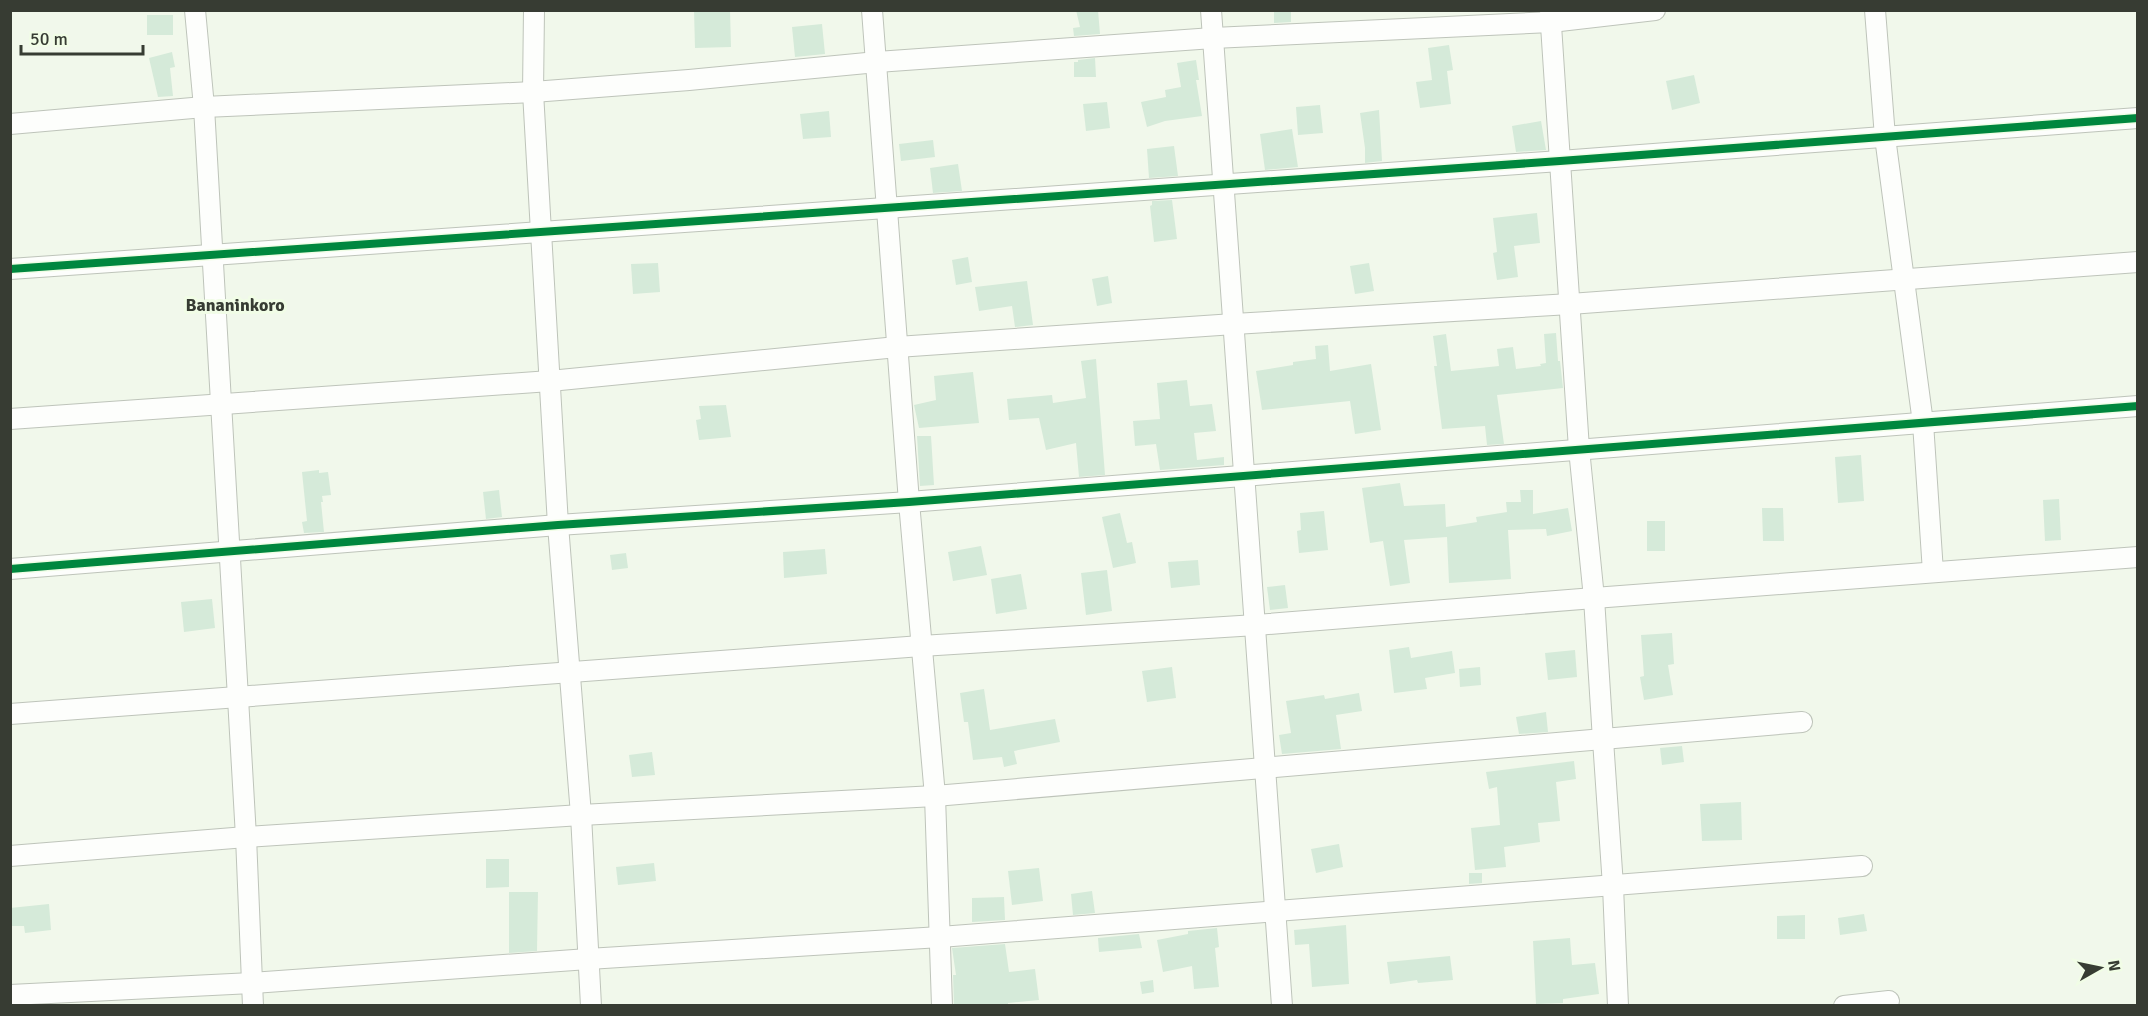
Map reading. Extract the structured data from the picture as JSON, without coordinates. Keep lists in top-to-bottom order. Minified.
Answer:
{"districts":["Bananinkoro"],"scale_bar":"50 m","north":"right"}
